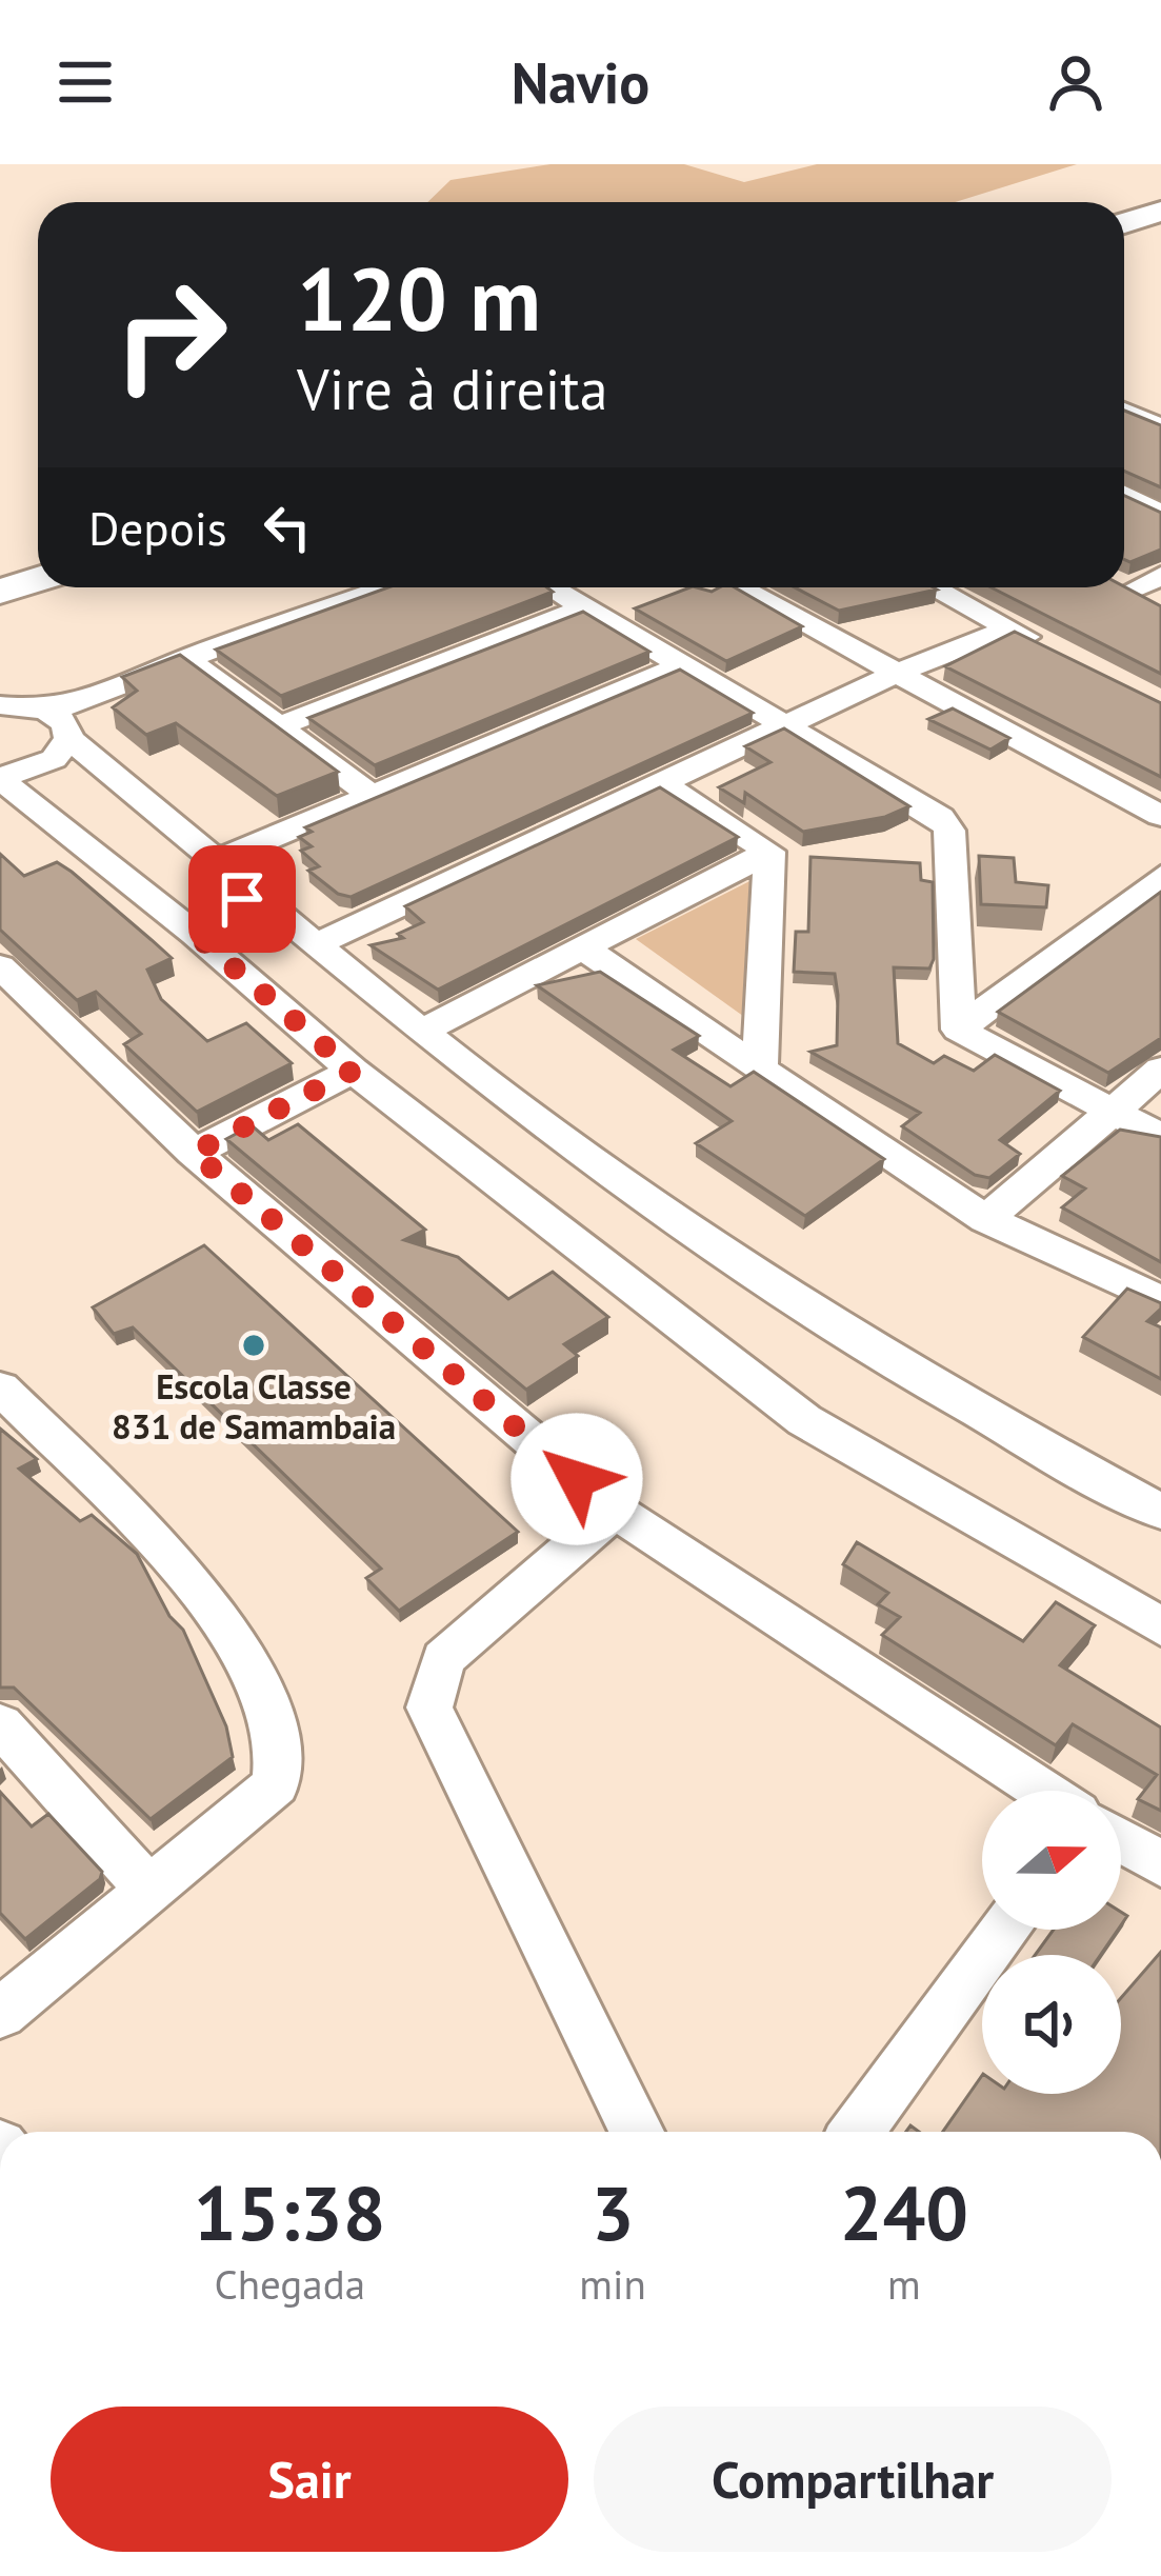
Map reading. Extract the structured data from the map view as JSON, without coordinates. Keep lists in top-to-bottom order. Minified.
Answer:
{"places":["Escola Classe 831 de Samambaia"],"north":"right","page":{"header":"Navio","turn":["120 m","Vire à direita"],"then":"Depois","eta":["15:38","Chegada","3","min","240","m"],"buttons":["Sair","Compartilhar"]}}
